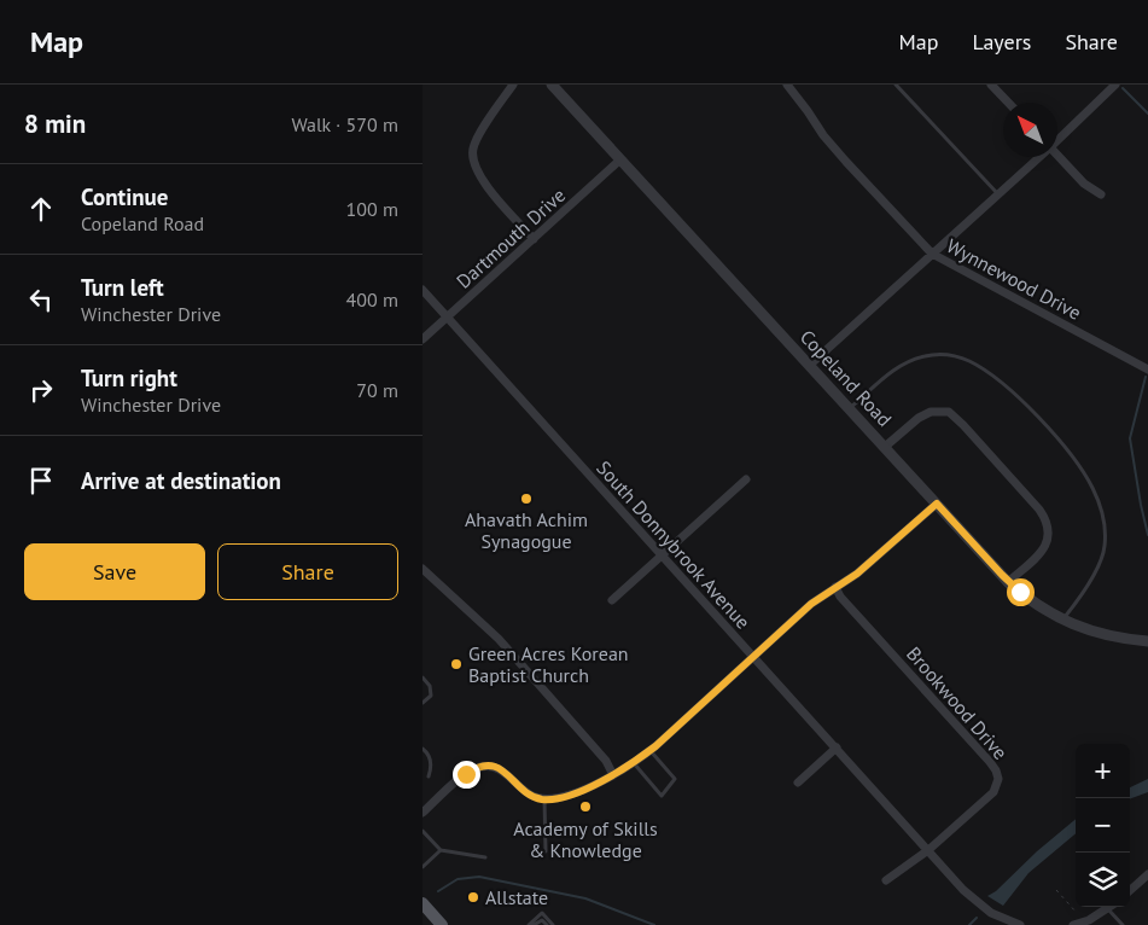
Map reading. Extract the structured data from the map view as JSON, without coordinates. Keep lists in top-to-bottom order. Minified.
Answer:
{"streets":{"street":["Dartmouth Drive","Wynnewood Drive","Copeland Road","South Donnybrook Avenue","Brookwood Drive"]},"crossings":[["Dartmouth Drive","Copeland Road"],["Dartmouth Drive","South Donnybrook Avenue"],["South Donnybrook Avenue","Brookwood Drive"]],"places":["Ahavath Achim Synagogue","Green Acres Korean Baptist Church","Academy of Skills & Knowledge","Allstate"],"north":"top left","page":{"header":"Map","nav":["Map","Layers","Share"],"heading":["8 min","Walk · 570 m"],"list":[["Continue","Copeland Road","100 m"],["Turn left","Winchester Drive","400 m"],["Turn right","Winchester Drive","70 m"],"Arrive at destination"],"buttons":["Save","Share"],"map_buttons":["+","−"]}}
